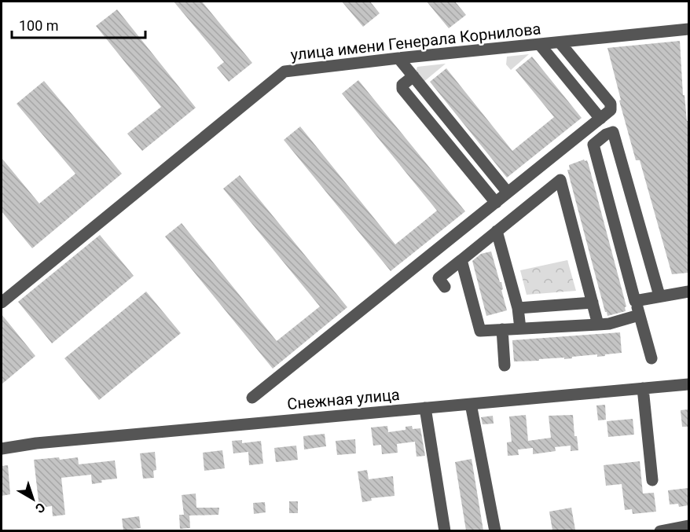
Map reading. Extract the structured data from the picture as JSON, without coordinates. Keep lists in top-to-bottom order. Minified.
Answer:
{"streets":{"street":["улица имени Генерала Корнилова","Снежная улица"]},"scale_bar":"100 m","north":"bottom right"}
